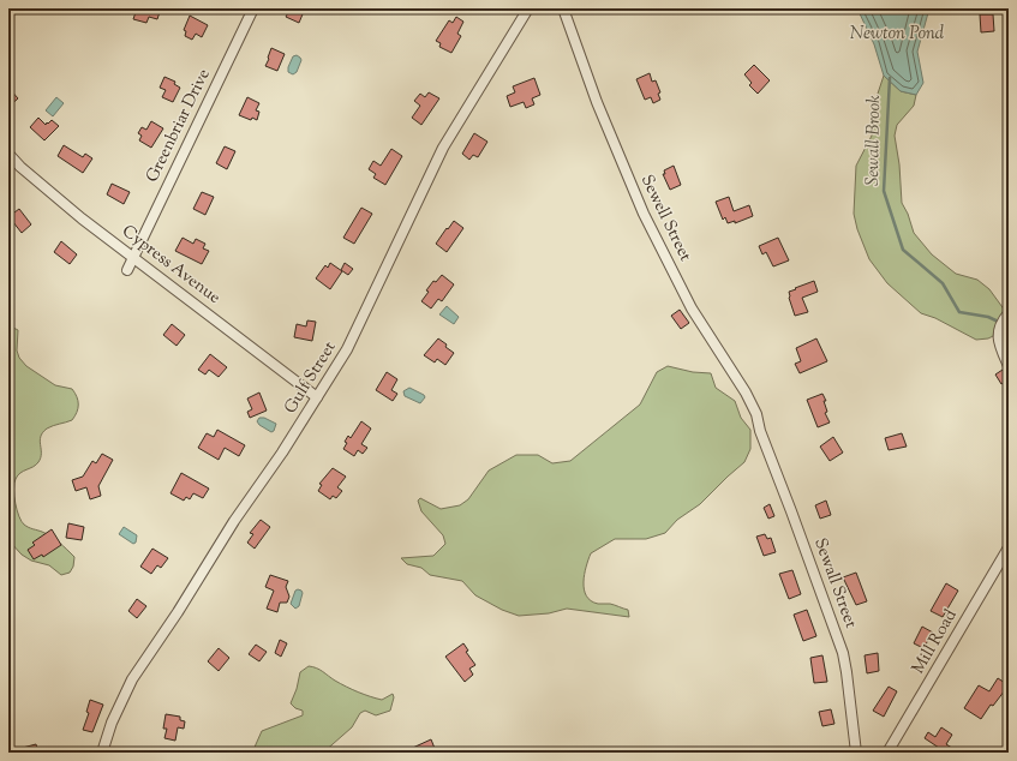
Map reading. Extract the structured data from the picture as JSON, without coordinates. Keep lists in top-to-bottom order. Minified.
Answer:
{"streets":{"street":["Greenbriar Drive","Sewell Street","Cypress Avenue","Gulf Street","Sewall Street","Mill Road"]},"crossings":[["Greenbriar Drive","Cypress Avenue"],["Sewell Street","Sewall Street"],["Cypress Avenue","Gulf Street"]],"water":["Newton Pond","Sewall Brook"]}
